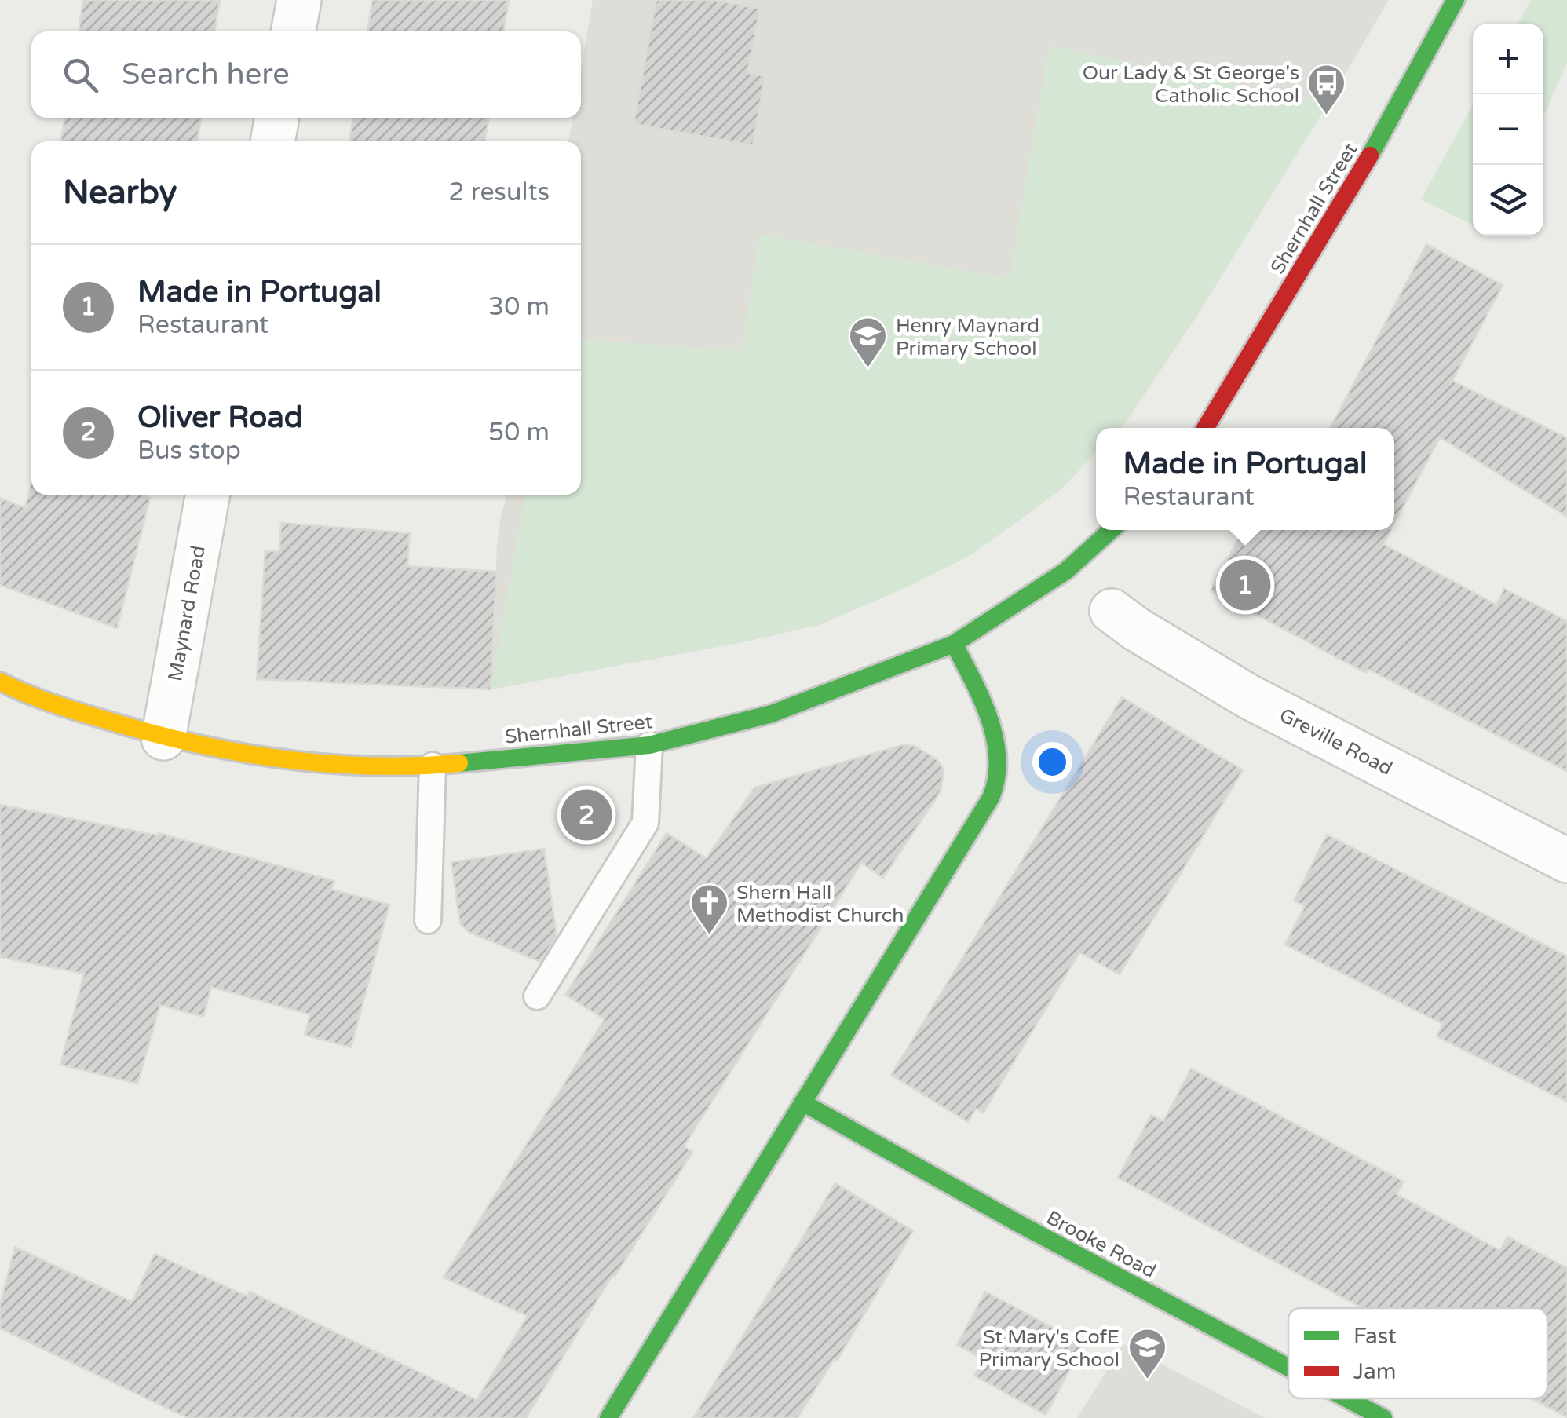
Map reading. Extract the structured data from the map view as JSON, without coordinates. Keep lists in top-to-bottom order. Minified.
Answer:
{"streets":{"street":["Shernhall Street","Maynard Road","Greville Road","Brooke Road"]},"crossings":[["Shernhall Street","Maynard Road"]],"places":{"bus stop":["Our Lady & St George's Catholic School"],"school or university":["Henry Maynard Primary School","St Mary's CofE Primary School"],"church":["Shern Hall Methodist Church"]},"legend":["Fast","Jam"],"page":{"map_buttons":["+","−"],"search":"Search here","heading":["Nearby","2 results"],"list":[{"mark":"1","name":"Made in Portugal","note":"Restaurant","value":"30 m"},{"mark":"2","name":"Oliver Road","note":"Bus stop","value":"50 m"}],"popup":["Made in Portugal","Restaurant"],"pins":["1","2"]}}
